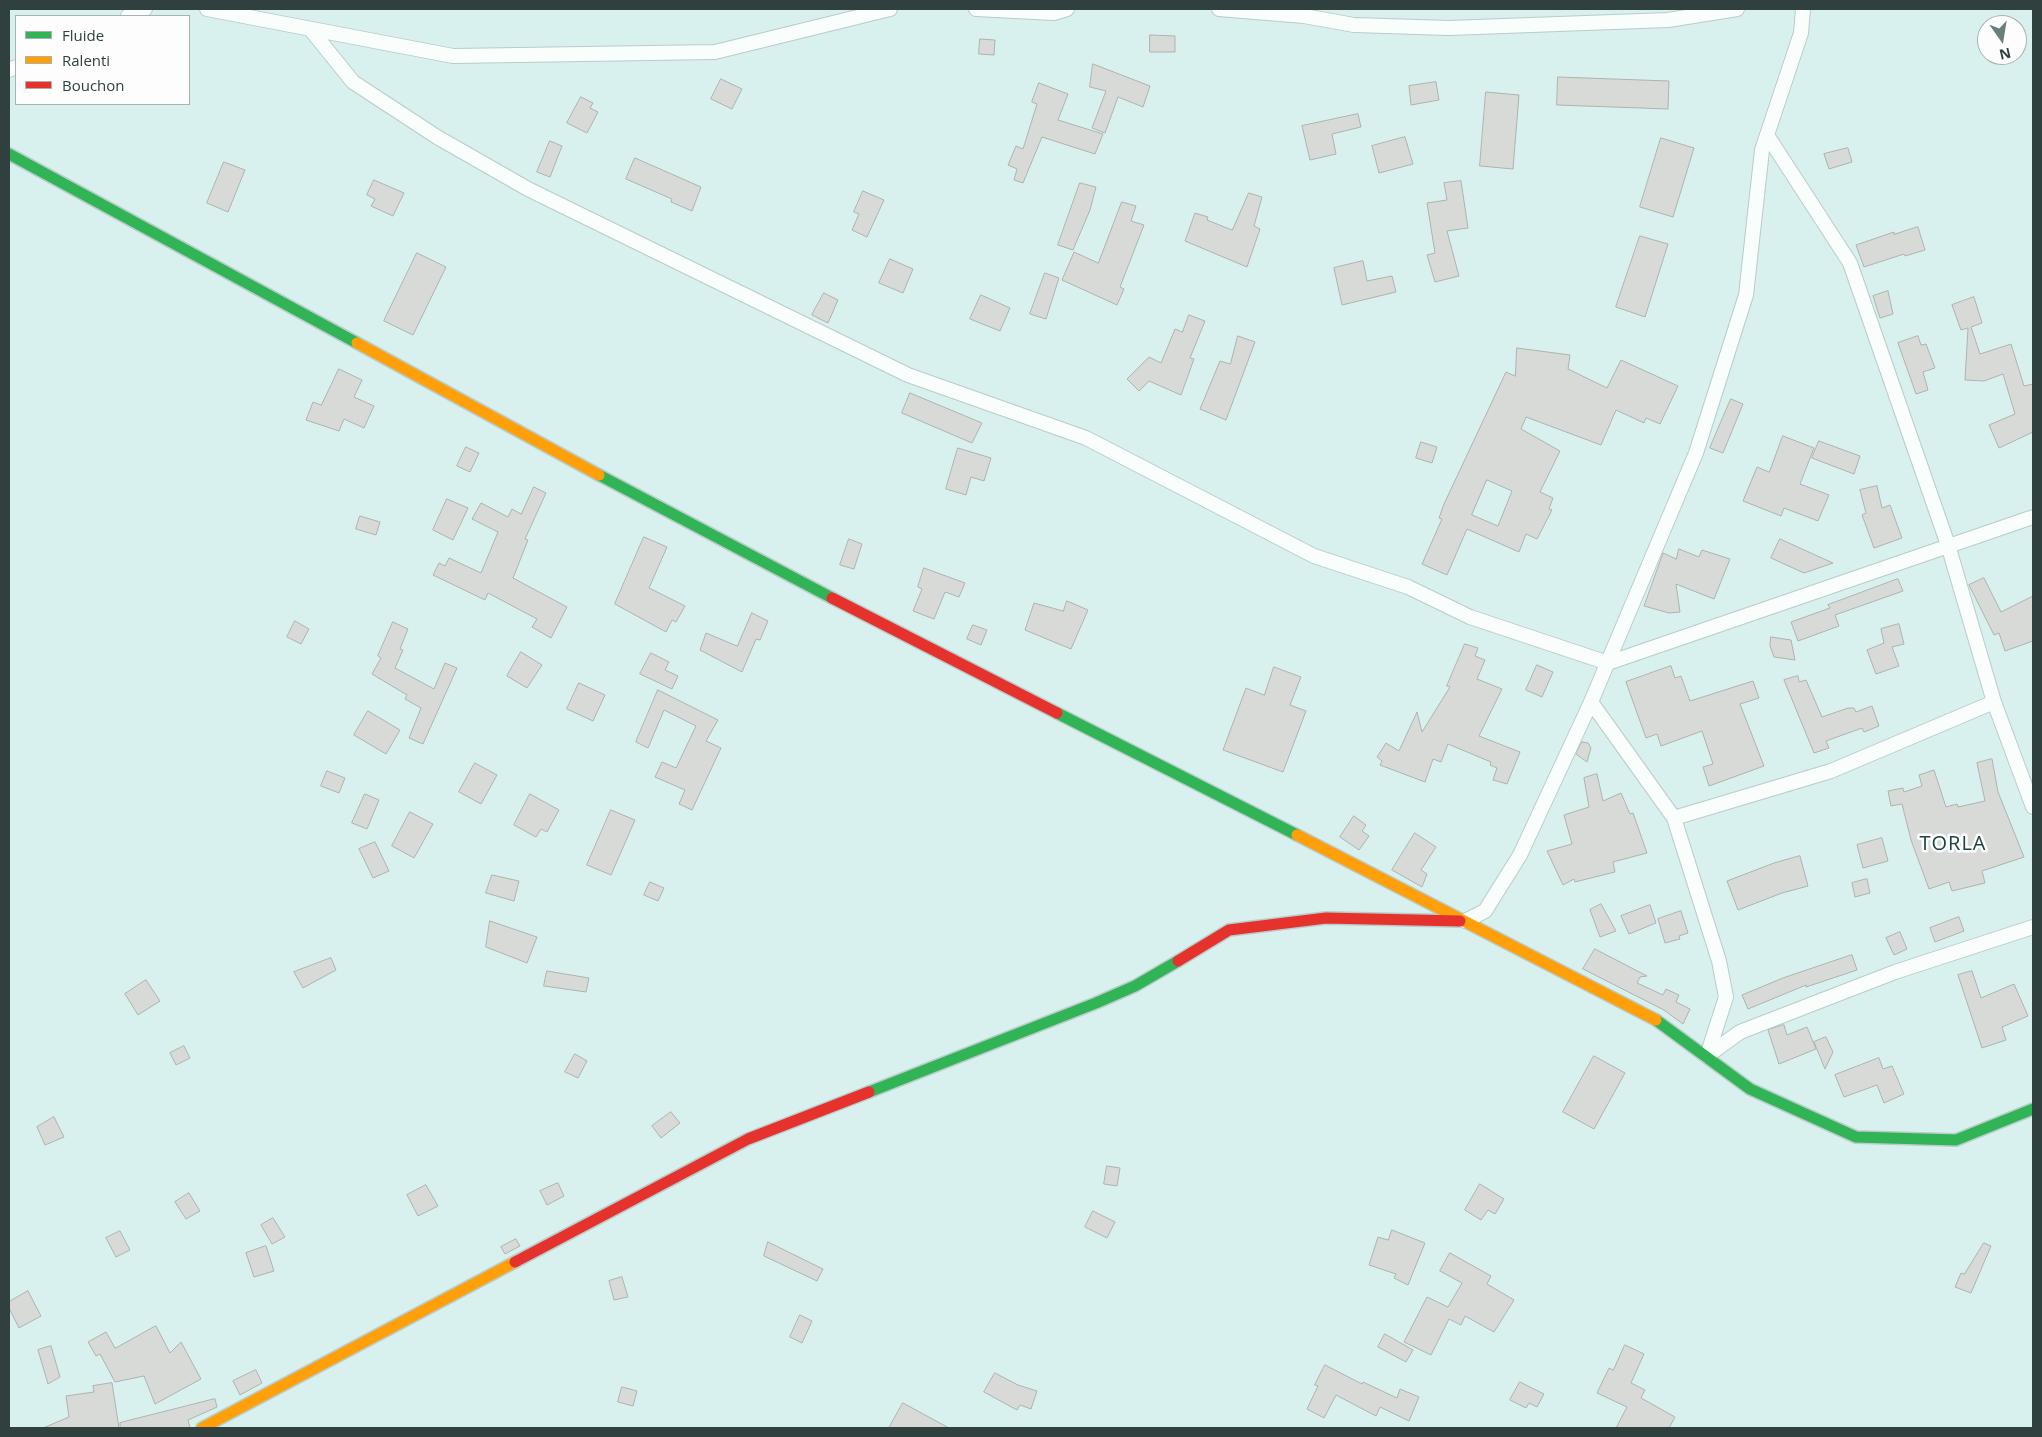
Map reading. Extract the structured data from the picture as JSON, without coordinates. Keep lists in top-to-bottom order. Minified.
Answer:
{"districts":["TORLA"],"legend":["Fluide","Ralenti","Bouchon"],"north":"bottom"}
